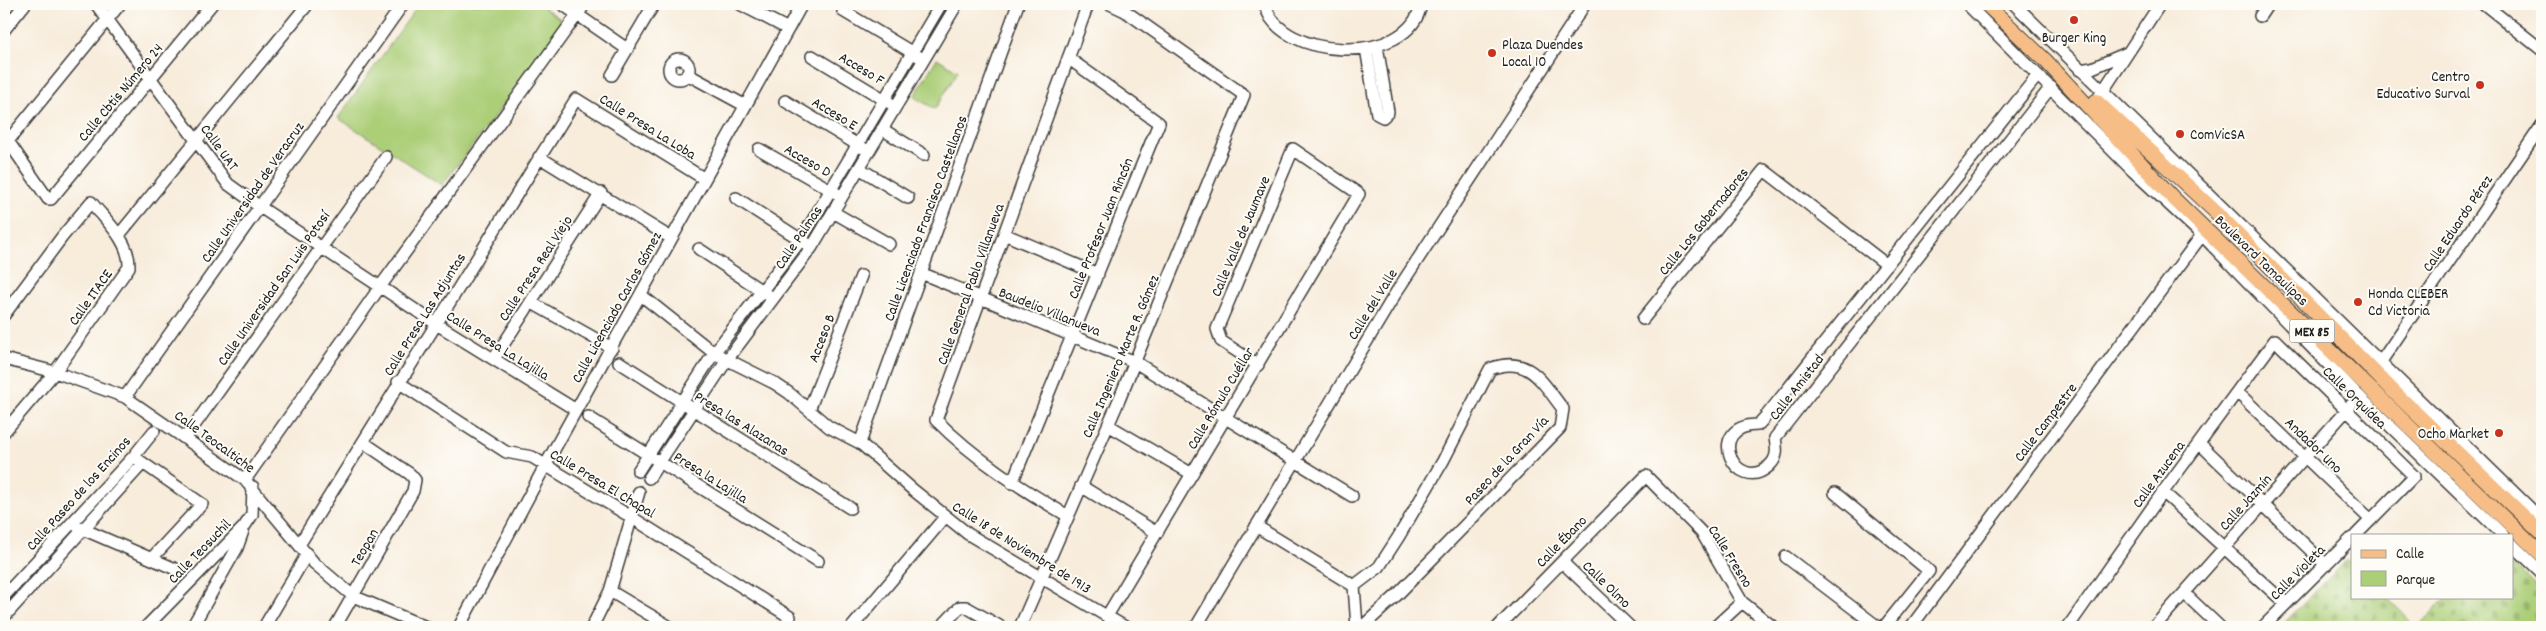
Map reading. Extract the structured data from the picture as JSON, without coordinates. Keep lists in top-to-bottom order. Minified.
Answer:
{"streets":{"main road":["Boulevard Tamaulipas","MEX 85"],"street":["Acceso F","Calle Cbtis Número 24","Acceso E","Calle Presa La Loba","Calle UAT","Acceso D","Calle Universidad de Veracruz","Calle Licenciado Francisco Castellanos","Calle Los Gobernadores","Calle Eduardo Pérez","Calle Profesor Juan Rincón","Calle Valle de Jaumave","Calle Palmas","Calle Presa Real Viejo","Calle General Pablo Villanueva","Calle Universidad San Luis Potosí","Calle ITACE","Calle del Valle","Calle Licenciado Carlos Gómez","Baudelio Villanueva","Calle Presa Las Adjuntas","Acceso B","Calle Presa La Lajilla","Calle Ingeniero Marte R. Gómez","Calle Amistad","Calle Orquídea","Calle Rómulo Cuéllar","Calle Campestre","Presa las Alazanas","Calle Teocaltiche","Andador Uno","Paseo de la Gran Vía","Calle Azucena","Presa la Lajilla","Calle Presa El Chapal","Calle Paseo de los Encinos","Calle Jazmín","Calle Ébano","Teopan","Calle 18 de Noviembre de 1913","Calle Teosuchil","Calle Fresno","Calle Violeta","Calle Olmo"]},"crossings":[["Acceso F","Calle Palmas"],["Calle Cbtis Número 24","Calle UAT"],["Acceso E","Calle Palmas"],["Calle Presa La Loba","Calle Licenciado Carlos Gómez"],["Calle Presa La Loba","Calle Presa Las Adjuntas"],["Calle UAT","Calle Universidad de Veracruz"],["Calle UAT","Calle Universidad San Luis Potosí"],["Calle UAT","Calle Presa La Lajilla"],["Acceso D","Calle Palmas"],["Calle Universidad de Veracruz","Calle Teocaltiche"],["Calle Licenciado Francisco Castellanos","Baudelio Villanueva"],["Calle Licenciado Francisco Castellanos","Calle 18 de Noviembre de 1913"],["Calle Los Gobernadores","Calle Amistad"],["Calle Profesor Juan Rincón","Calle General Pablo Villanueva"],["Calle Profesor Juan Rincón","Baudelio Villanueva"],["Calle Valle de Jaumave","Calle Rómulo Cuéllar"],["Calle Palmas","Presa las Alazanas"],["Calle Palmas","Presa la Lajilla"],["Calle Palmas","Calle 18 de Noviembre de 1913"],["Calle Presa Real Viejo","Calle Presa La Lajilla"],["Calle General Pablo Villanueva","Baudelio Villanueva"],["Calle General Pablo Villanueva","Calle Ingeniero Marte R. Gómez"],["Calle Universidad San Luis Potosí","Calle Teocaltiche"],["Calle ITACE","Calle Teocaltiche"],["Calle del Valle","Baudelio Villanueva"],["Calle Licenciado Carlos Gómez","Calle Presa La Lajilla"],["Calle Licenciado Carlos Gómez","Calle Presa El Chapal"],["Calle Licenciado Carlos Gómez","Calle 18 de Noviembre de 1913"],["Baudelio Villanueva","Calle Ingeniero Marte R. Gómez"],["Baudelio Villanueva","Calle Rómulo Cuéllar"],["Calle Presa Las Adjuntas","Calle Presa La Lajilla"],["Calle Presa Las Adjuntas","Calle Teocaltiche"],["Calle Presa Las Adjuntas","Calle Presa El Chapal"],["Calle Presa Las Adjuntas","Teopan"],["Acceso B","Calle 18 de Noviembre de 1913"],["Calle Ingeniero Marte R. Gómez","Calle 18 de Noviembre de 1913"],["Calle Orquídea","Andador Uno"],["Calle Orquídea","Calle Azucena"],["Calle Orquídea","Calle Jazmín"],["Calle Rómulo Cuéllar","Calle 18 de Noviembre de 1913"],["Calle Teocaltiche","Teopan"],["Calle Teocaltiche","Calle Teosuchil"],["Andador Uno","Calle Azucena"],["Andador Uno","Calle Jazmín"],["Calle Ébano","Calle Fresno"],["Calle Ébano","Calle Olmo"]],"places":["Burger King","Plaza Duendes Local 10","Centro Educativo Surval","ComVicSA","Honda CLEBER Cd Victoria","Ocho Market"],"legend":["Calle","Parque"]}
